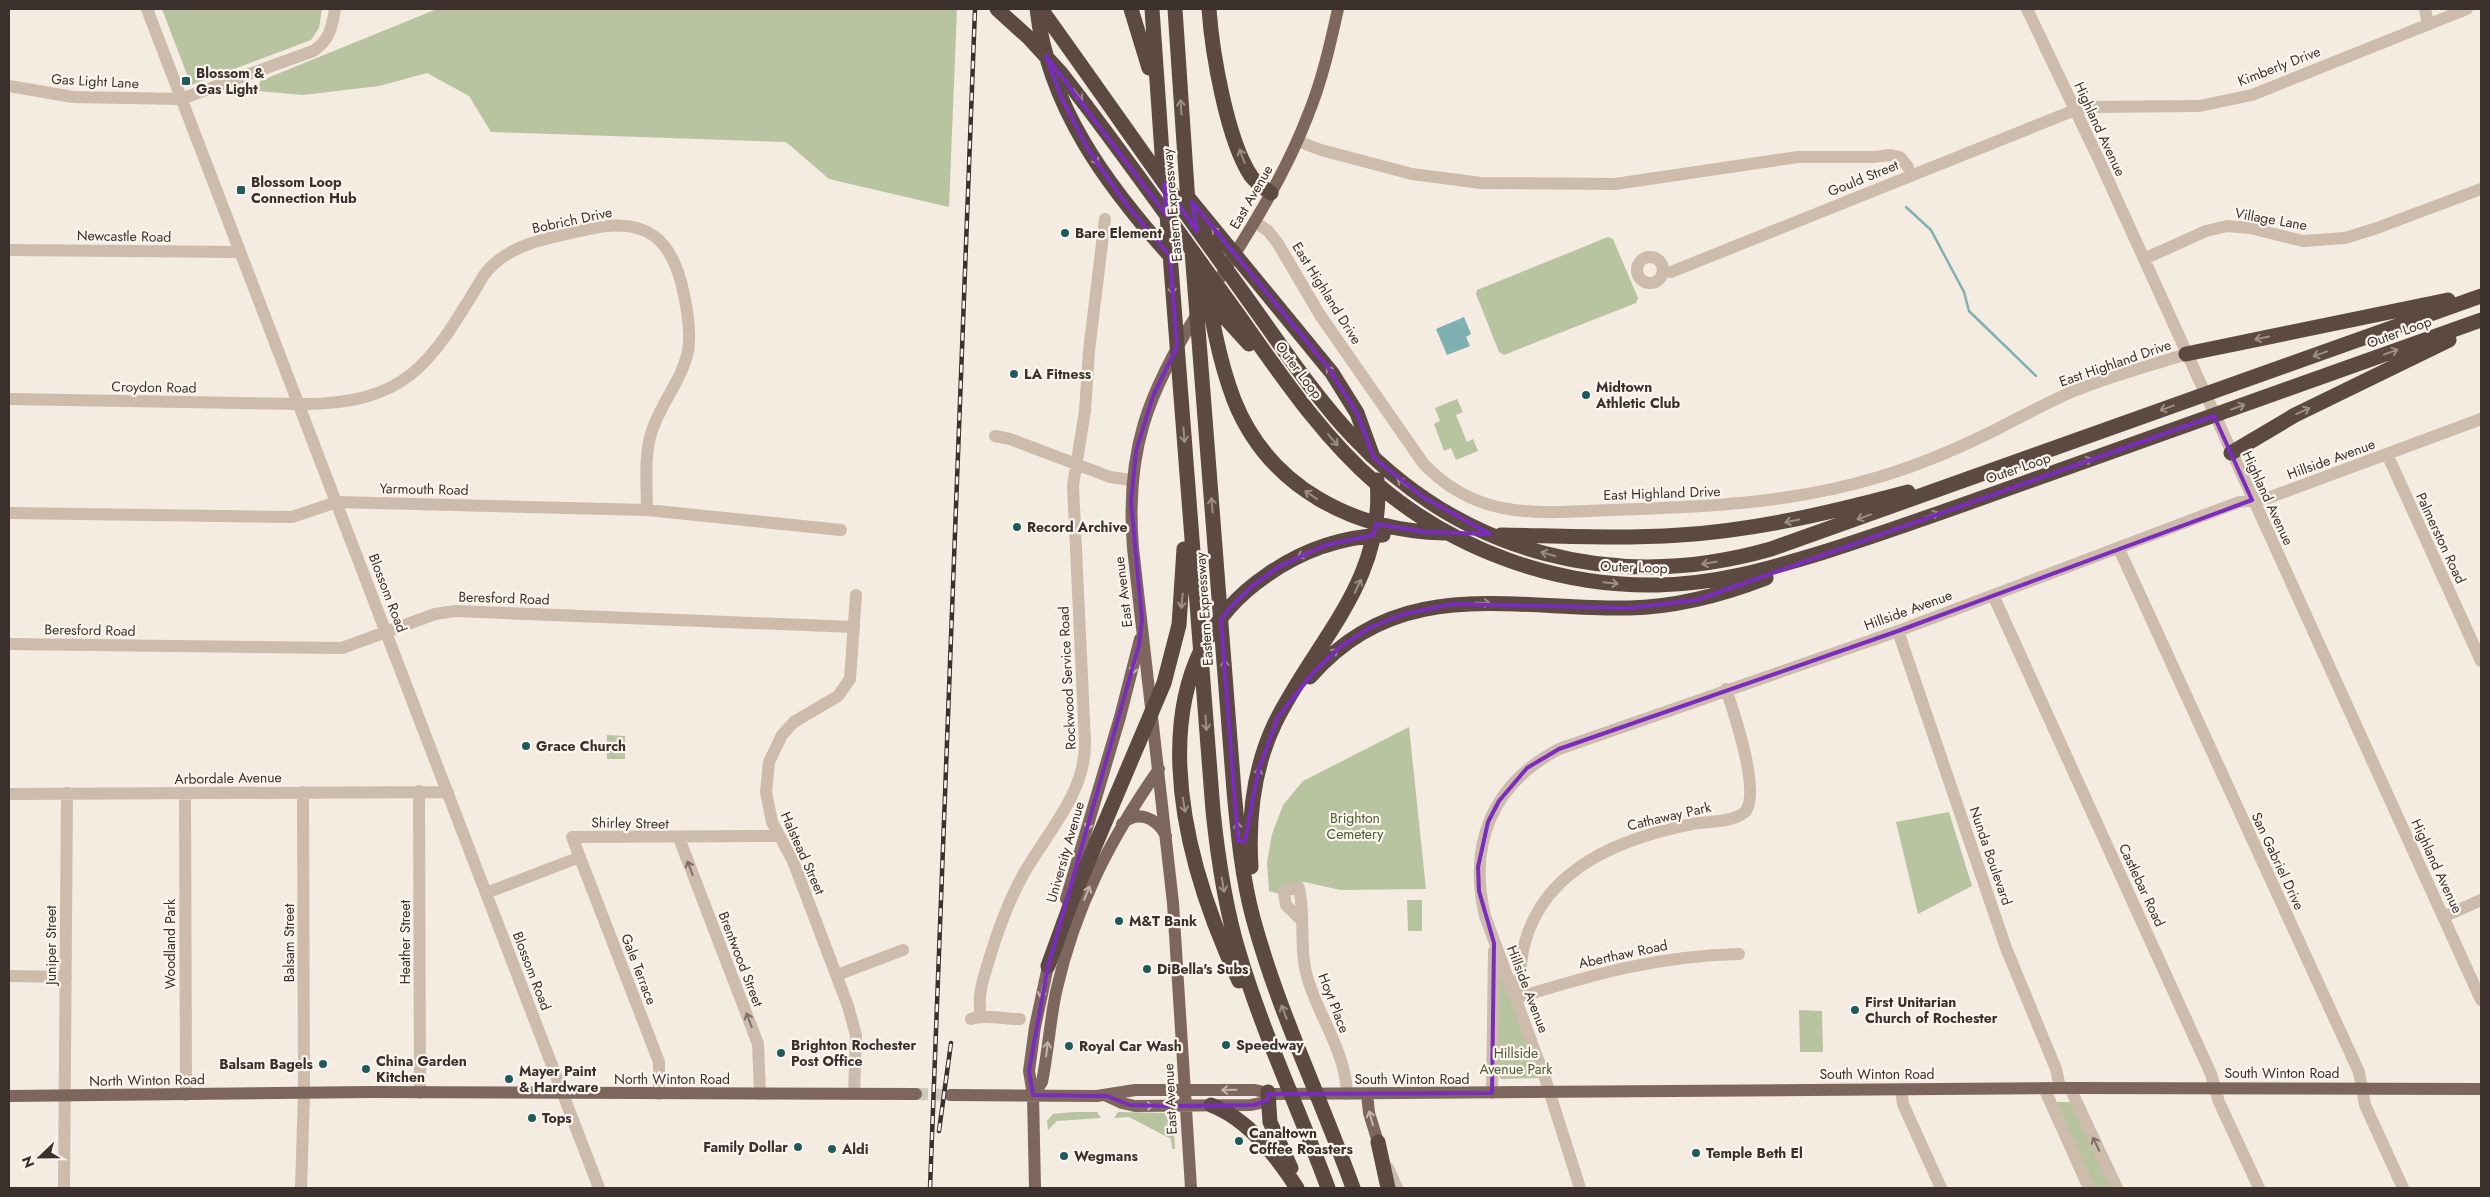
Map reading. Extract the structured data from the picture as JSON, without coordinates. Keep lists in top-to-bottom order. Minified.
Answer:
{"streets":{"highway":["Eastern Expressway","Outer Loop"],"main road":["East Avenue","University Avenue","South Winton Road","North Winton Road"],"street":["Kimberly Drive","Gas Light Lane","Highland Avenue","Gould Street","Village Lane","Bobrich Drive","Newcastle Road","East Highland Drive","Croydon Road","Hillside Avenue","Yarmouth Road","Palmerston Road","Blossom Road","Beresford Road","Rockwood Service Road","Arbordale Avenue","Cathaway Park","Shirley Street","Halstead Street","Nunda Boulevard","San Gabriel Drive","Castlebar Road","Heather Street","Balsam Street","Woodland Park","Juniper Street","Aberthaw Road","Brentwood Street","Gale Terrace","Hoyt Place"]},"crossings":[["Kimberly Drive","Highland Avenue"],["Kimberly Drive","Gould Street"],["Gas Light Lane","Blossom Road"],["Highland Avenue","Gould Street"],["Highland Avenue","Village Lane"],["Highland Avenue","East Highland Drive"],["Highland Avenue","Hillside Avenue"],["East Avenue","East Highland Drive"],["East Avenue","University Avenue"],["East Avenue","South Winton Road"],["Bobrich Drive","Croydon Road"],["Bobrich Drive","Yarmouth Road"],["Bobrich Drive","Blossom Road"],["Newcastle Road","Blossom Road"],["Croydon Road","Blossom Road"],["Hillside Avenue","Palmerston Road"],["Hillside Avenue","Cathaway Park"],["Hillside Avenue","Nunda Boulevard"],["Hillside Avenue","San Gabriel Drive"],["Hillside Avenue","Castlebar Road"],["Hillside Avenue","Aberthaw Road"],["Hillside Avenue","South Winton Road"],["Yarmouth Road","Blossom Road"],["Blossom Road","Beresford Road"],["Blossom Road","Arbordale Avenue"],["Blossom Road","North Winton Road"],["Beresford Road","Halstead Street"],["Arbordale Avenue","Heather Street"],["Arbordale Avenue","Balsam Street"],["Arbordale Avenue","Woodland Park"],["Arbordale Avenue","Juniper Street"],["Cathaway Park","Aberthaw Road"],["Shirley Street","Halstead Street"],["Shirley Street","Brentwood Street"],["Shirley Street","Gale Terrace"],["University Avenue","South Winton Road"],["Halstead Street","North Winton Road"],["Nunda Boulevard","South Winton Road"],["San Gabriel Drive","South Winton Road"],["Castlebar Road","South Winton Road"],["Heather Street","North Winton Road"],["Balsam Street","North Winton Road"],["Woodland Park","North Winton Road"],["Juniper Street","North Winton Road"],["Brentwood Street","North Winton Road"],["Gale Terrace","North Winton Road"],["Hoyt Place","South Winton Road"]],"one_way":["Brentwood Street"],"parks":["Brighton Cemetery","Hillside Avenue Park"],"places":{"transit":["Blossom & Gas Light","Blossom Loop Connection Hub"],"other":["Bare Element","LA Fitness","Midtown Athletic Club","Record Archive","Grace Church","M&T Bank","DiBella's Subs","First Unitarian Church of Rochester","Speedway","Royal Car Wash","Brighton Rochester Post Office","Balsam Bagels","China Garden Kitchen","Mayer Paint & Hardware","Tops","Canaltown Coffee Roasters","Family Dollar","Aldi","Temple Beth El","Wegmans"]},"north":"left"}
